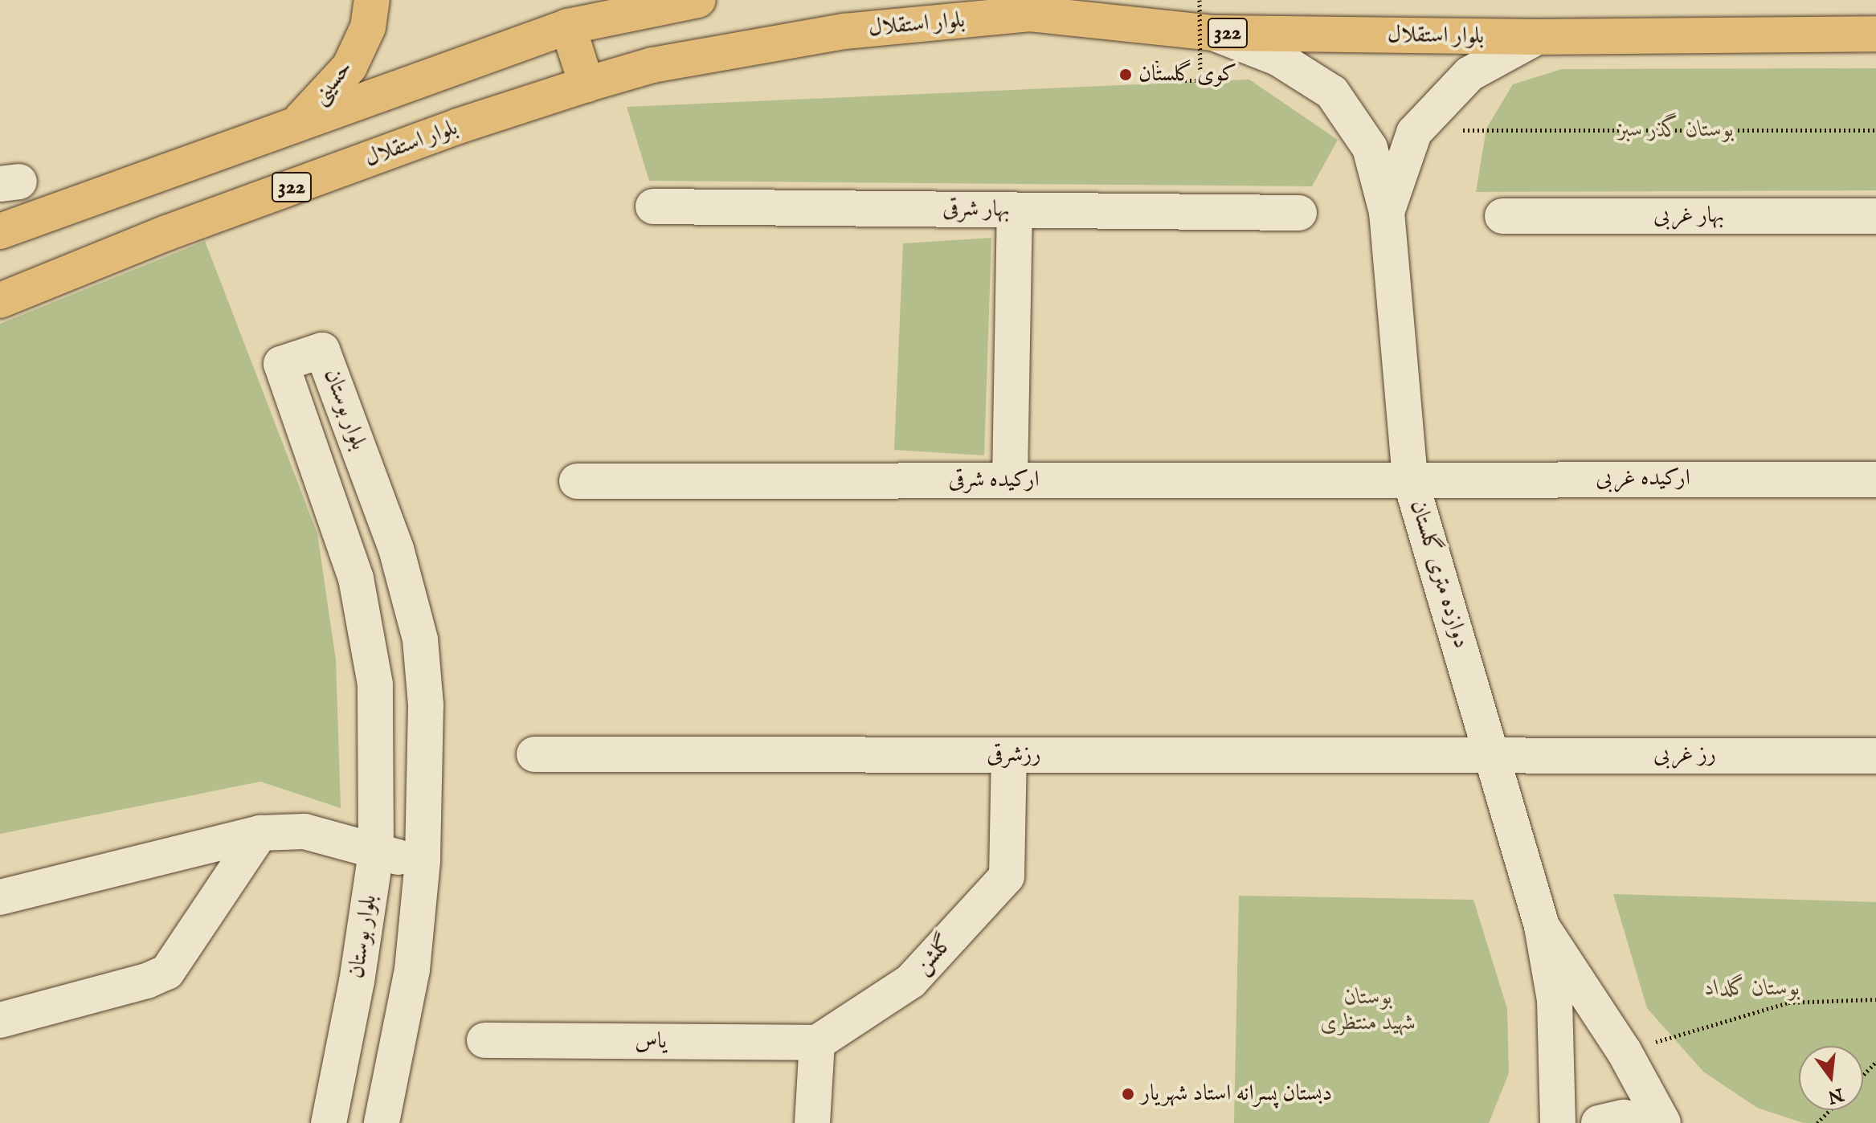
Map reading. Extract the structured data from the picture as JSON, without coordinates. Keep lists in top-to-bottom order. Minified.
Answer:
{"streets":{"main road":["بلوار استقلال","322","حسینی"],"street":["بهار شرقی","بهار غربی","بلوار بوستان","ارکیده غربی","ارکیده شرقی","دوازده متری گلستان","رزشرقی","رز غربی","گلشن","یاس"]},"crossings":[["ارکیده غربی","ارکیده شرقی"],["ارکیده غربی","دوازده متری گلستان"],["ارکیده شرقی","دوازده متری گلستان"],["دوازده متری گلستان","رزشرقی"],["دوازده متری گلستان","رز غربی"],["رزشرقی","رز غربی"],["رزشرقی","گلشن"],["گلشن","یاس"]],"parks":["بوستان گذر سبز","بوستان گلداد","بوستان شهید منتظری"],"places":["کوی گلستان","دبستان پسرانه استاد شهريار"],"north":"bottom"}
